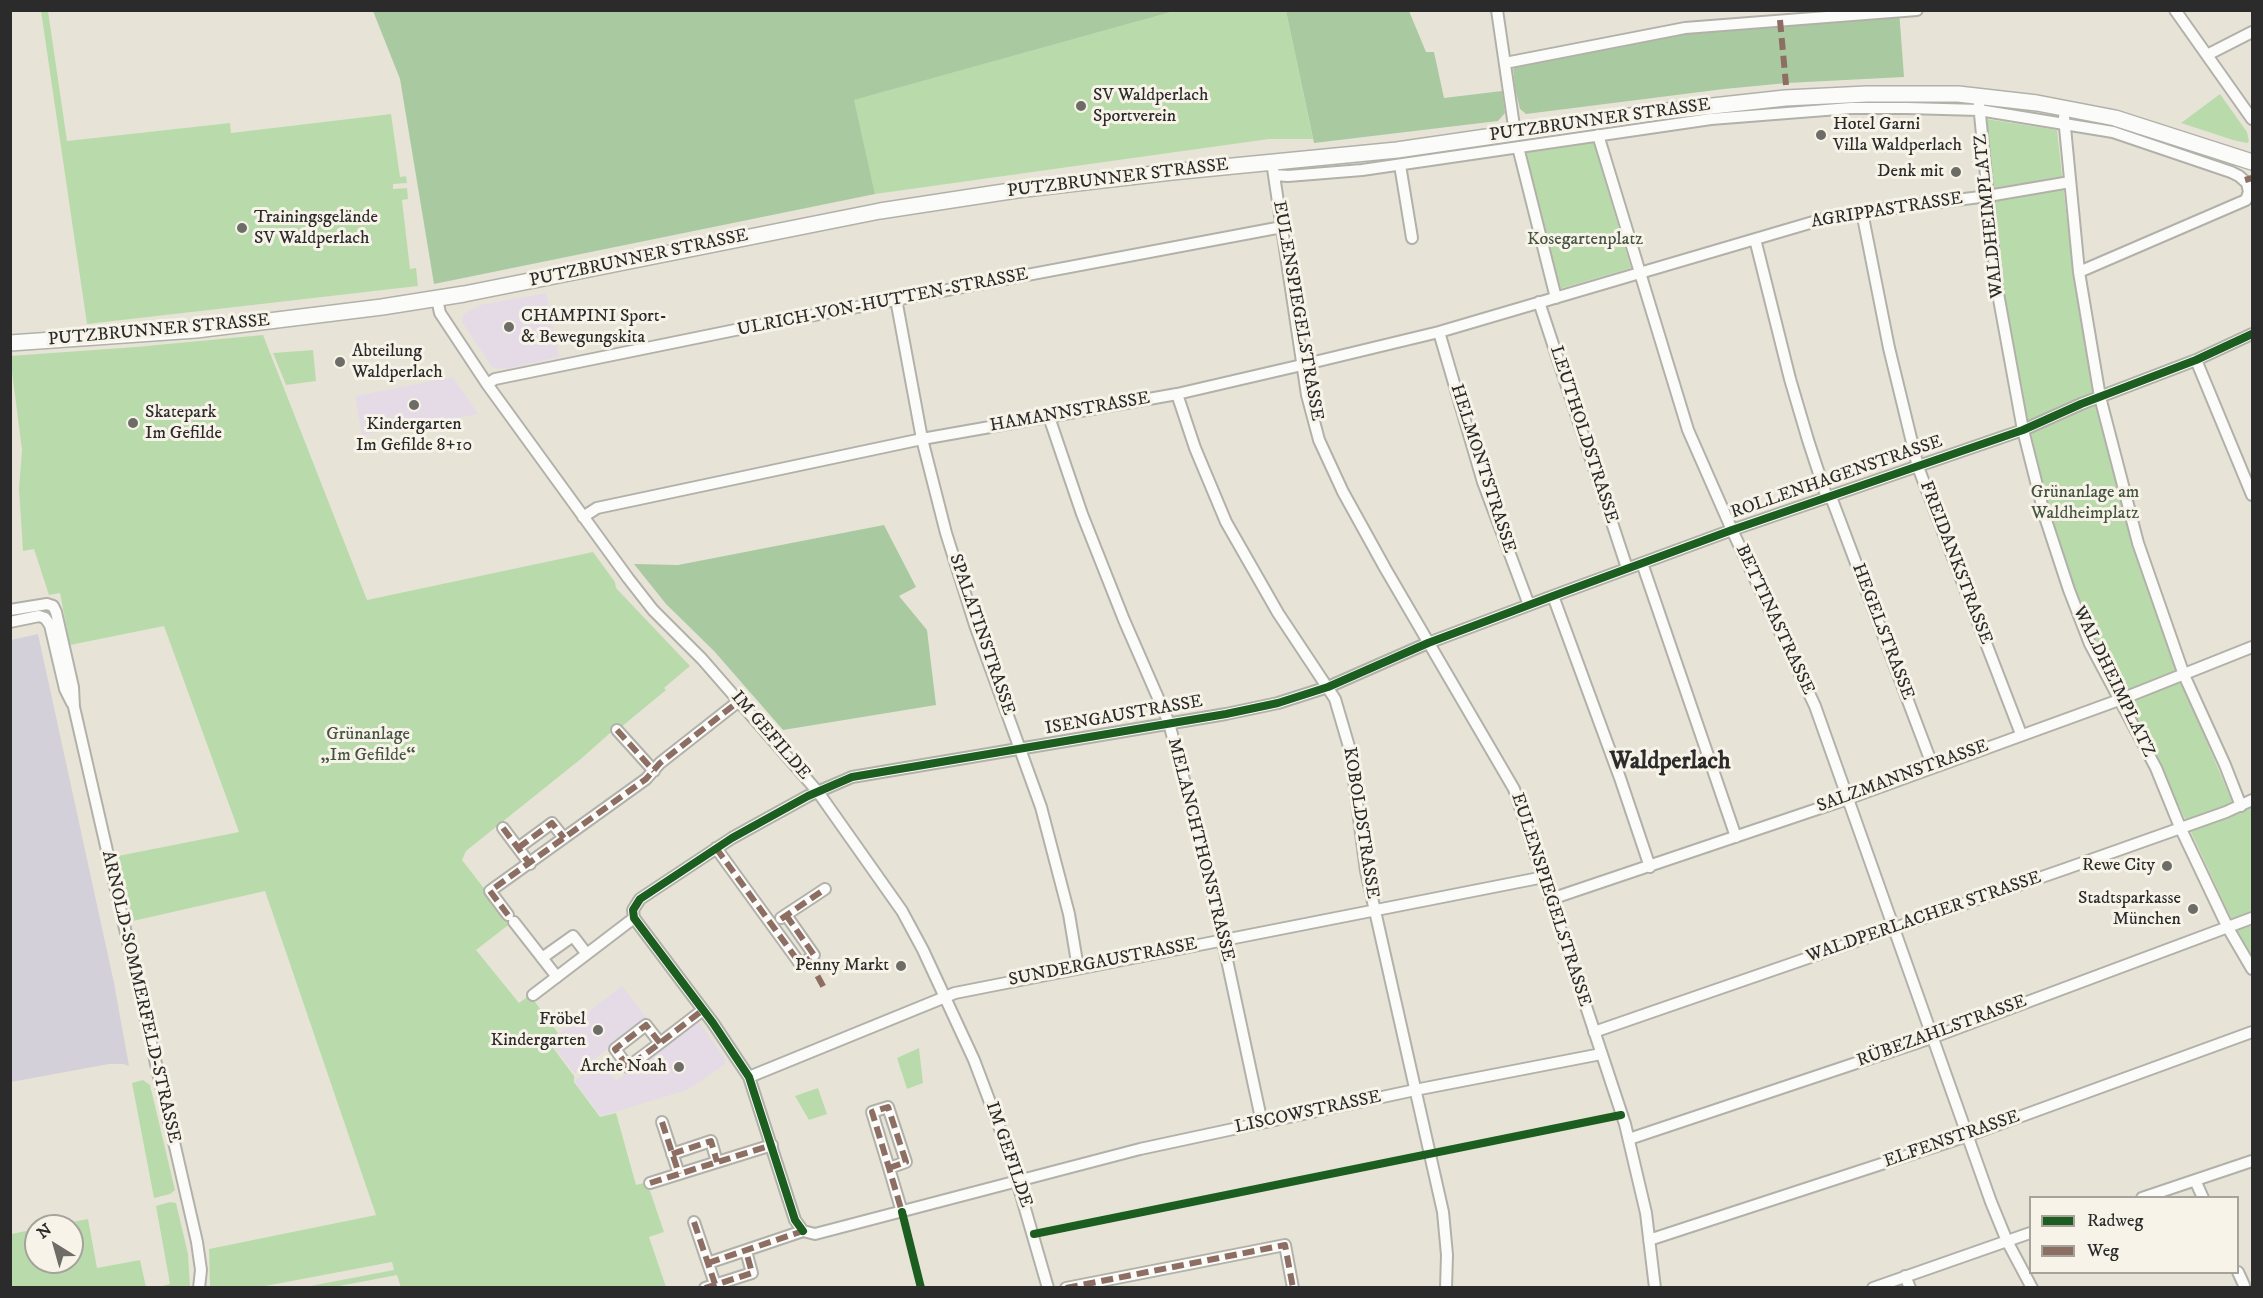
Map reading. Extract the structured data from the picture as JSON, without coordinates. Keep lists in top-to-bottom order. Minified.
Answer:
{"streets":{"main road":["PUTZBRUNNER STRASSE"],"street":["AGRIPPASTRASSE","WALDHEIMPLATZ","ULRICH-VON-HUTTEN-STRASSE","EULENSPIEGELSTRASSE","HAMANNSTRASSE","LEUTHOLDSTRASSE","HELMONTSTRASSE","ROLLENHAGENSTRASSE","FREIDANKSTRASSE","BETTINASTRASSE","HEGELSTRASSE","SPALATINSTRASSE","ISENGAUSTRASSE","IM GEFILDE","SALZMANNSTRASSE","KOBOLDSTRASSE","MELANCHTHONSTRASSE","WALDPERLACHER STRASSE","SUNDERGAUSTRASSE","ARNOLD-SOMMERFELD-STRASSE","RÜBEZAHLSTRASSE","LISCOWSTRASSE","ELFENSTRASSE"]},"crossings":[["PUTZBRUNNER STRASSE","WALDHEIMPLATZ"],["PUTZBRUNNER STRASSE","EULENSPIEGELSTRASSE"],["PUTZBRUNNER STRASSE","IM GEFILDE"],["AGRIPPASTRASSE","WALDHEIMPLATZ"],["AGRIPPASTRASSE","FREIDANKSTRASSE"],["AGRIPPASTRASSE","BETTINASTRASSE"],["AGRIPPASTRASSE","HEGELSTRASSE"],["WALDHEIMPLATZ","ROLLENHAGENSTRASSE"],["WALDHEIMPLATZ","SALZMANNSTRASSE"],["WALDHEIMPLATZ","WALDPERLACHER STRASSE"],["WALDHEIMPLATZ","RÜBEZAHLSTRASSE"],["ULRICH-VON-HUTTEN-STRASSE","EULENSPIEGELSTRASSE"],["ULRICH-VON-HUTTEN-STRASSE","SPALATINSTRASSE"],["ULRICH-VON-HUTTEN-STRASSE","IM GEFILDE"],["EULENSPIEGELSTRASSE","HAMANNSTRASSE"],["EULENSPIEGELSTRASSE","ROLLENHAGENSTRASSE"],["EULENSPIEGELSTRASSE","ISENGAUSTRASSE"],["EULENSPIEGELSTRASSE","SALZMANNSTRASSE"],["EULENSPIEGELSTRASSE","WALDPERLACHER STRASSE"],["EULENSPIEGELSTRASSE","SUNDERGAUSTRASSE"],["EULENSPIEGELSTRASSE","RÜBEZAHLSTRASSE"],["EULENSPIEGELSTRASSE","LISCOWSTRASSE"],["EULENSPIEGELSTRASSE","ELFENSTRASSE"],["HAMANNSTRASSE","LEUTHOLDSTRASSE"],["HAMANNSTRASSE","HELMONTSTRASSE"],["HAMANNSTRASSE","SPALATINSTRASSE"],["HAMANNSTRASSE","IM GEFILDE"],["HAMANNSTRASSE","KOBOLDSTRASSE"],["HAMANNSTRASSE","MELANCHTHONSTRASSE"],["LEUTHOLDSTRASSE","ROLLENHAGENSTRASSE"],["HELMONTSTRASSE","ROLLENHAGENSTRASSE"],["ROLLENHAGENSTRASSE","FREIDANKSTRASSE"],["ROLLENHAGENSTRASSE","BETTINASTRASSE"],["ROLLENHAGENSTRASSE","HEGELSTRASSE"],["ROLLENHAGENSTRASSE","ISENGAUSTRASSE"],["FREIDANKSTRASSE","SALZMANNSTRASSE"],["BETTINASTRASSE","SALZMANNSTRASSE"],["BETTINASTRASSE","WALDPERLACHER STRASSE"],["BETTINASTRASSE","RÜBEZAHLSTRASSE"],["BETTINASTRASSE","ELFENSTRASSE"],["HEGELSTRASSE","SALZMANNSTRASSE"],["SPALATINSTRASSE","ISENGAUSTRASSE"],["SPALATINSTRASSE","SUNDERGAUSTRASSE"],["ISENGAUSTRASSE","IM GEFILDE"],["ISENGAUSTRASSE","KOBOLDSTRASSE"],["ISENGAUSTRASSE","MELANCHTHONSTRASSE"],["IM GEFILDE","SUNDERGAUSTRASSE"],["IM GEFILDE","LISCOWSTRASSE"],["KOBOLDSTRASSE","SUNDERGAUSTRASSE"],["KOBOLDSTRASSE","LISCOWSTRASSE"],["MELANCHTHONSTRASSE","SUNDERGAUSTRASSE"],["MELANCHTHONSTRASSE","LISCOWSTRASSE"]],"districts":["Waldperlach"],"parks":["Kosegartenplatz","Grünanlage am Waldheimplatz","Grünanlage „Im Gefilde“"],"places":["SV Waldperlach Sportverein","Hotel Garni Villa Waldperlach","Denk mit","Trainingsgelände SV Waldperlach","CHAMPINI Sport- & Bewegungskita","Abteilung Waldperlach","Kindergarten Im Gefilde 8+10","Skatepark Im Gefilde","Rewe City","Stadtsparkasse München","Penny Markt","Fröbel Kindergarten","Arche Noah"],"legend":["Radweg","Weg"],"north":"top left"}
